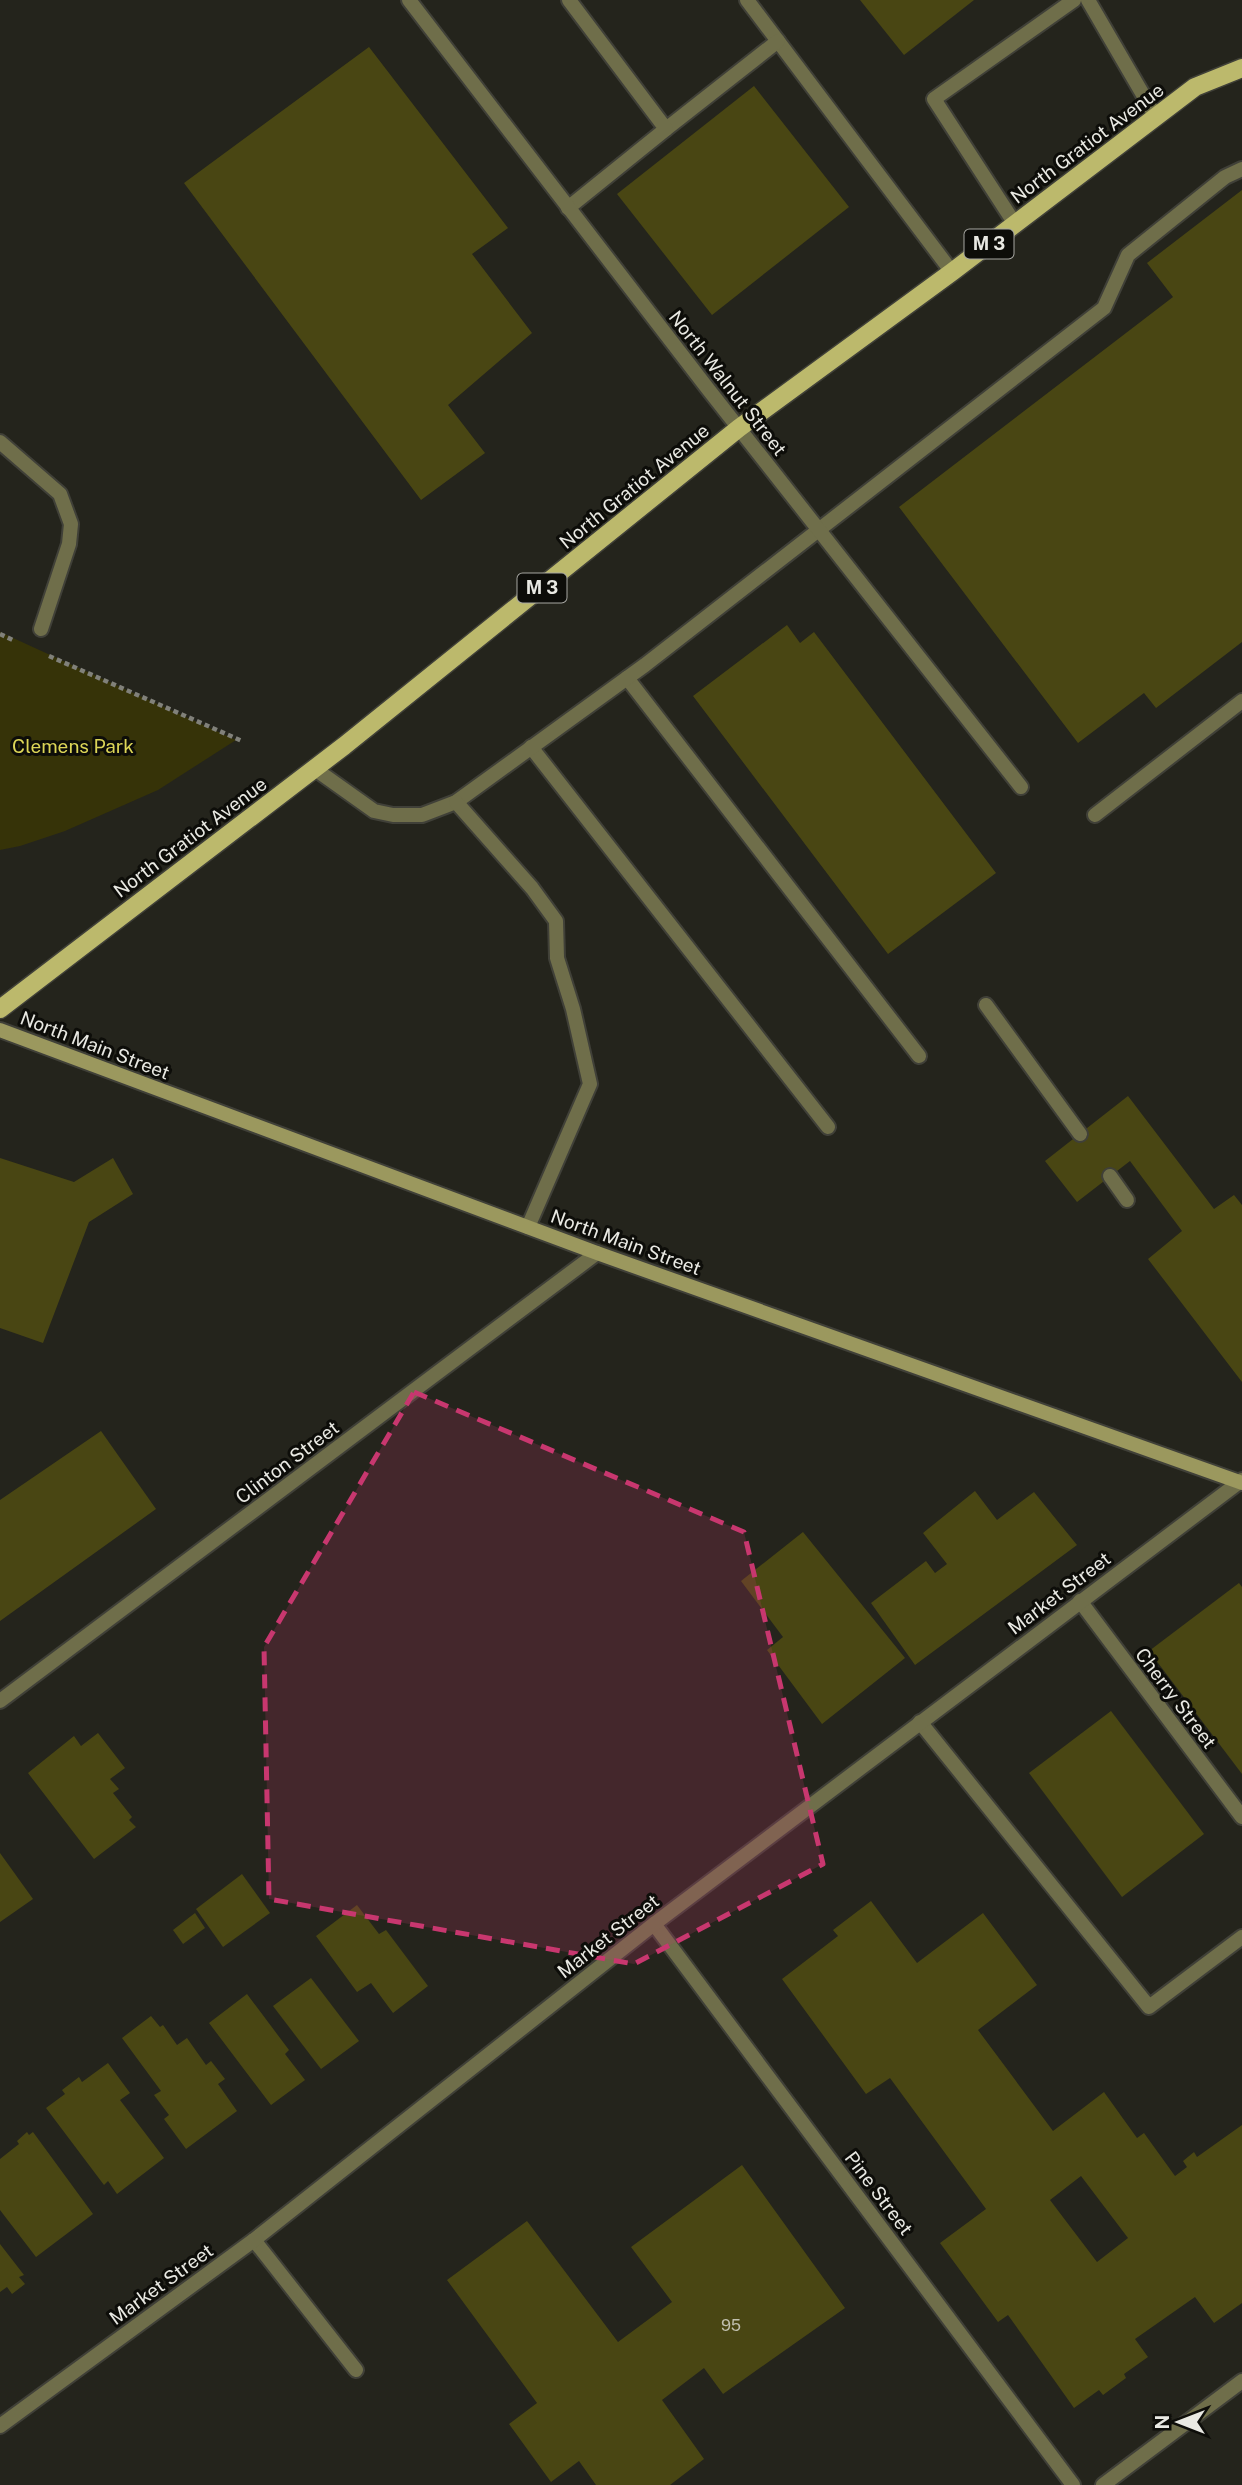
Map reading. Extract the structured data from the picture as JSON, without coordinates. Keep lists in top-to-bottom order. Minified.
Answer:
{"streets":{"main road":["North Gratiot Avenue","M 3","North Main Street"],"street":["North Walnut Street","Clinton Street","Market Street","Cherry Street","Pine Street"]},"crossings":[["North Gratiot Avenue","North Walnut Street"],["North Main Street","Clinton Street"],["North Main Street","Market Street"],["Market Street","Cherry Street"],["Market Street","Pine Street"]],"parks":["Clemens Park"],"house_numbers":["95"],"north":"left"}
